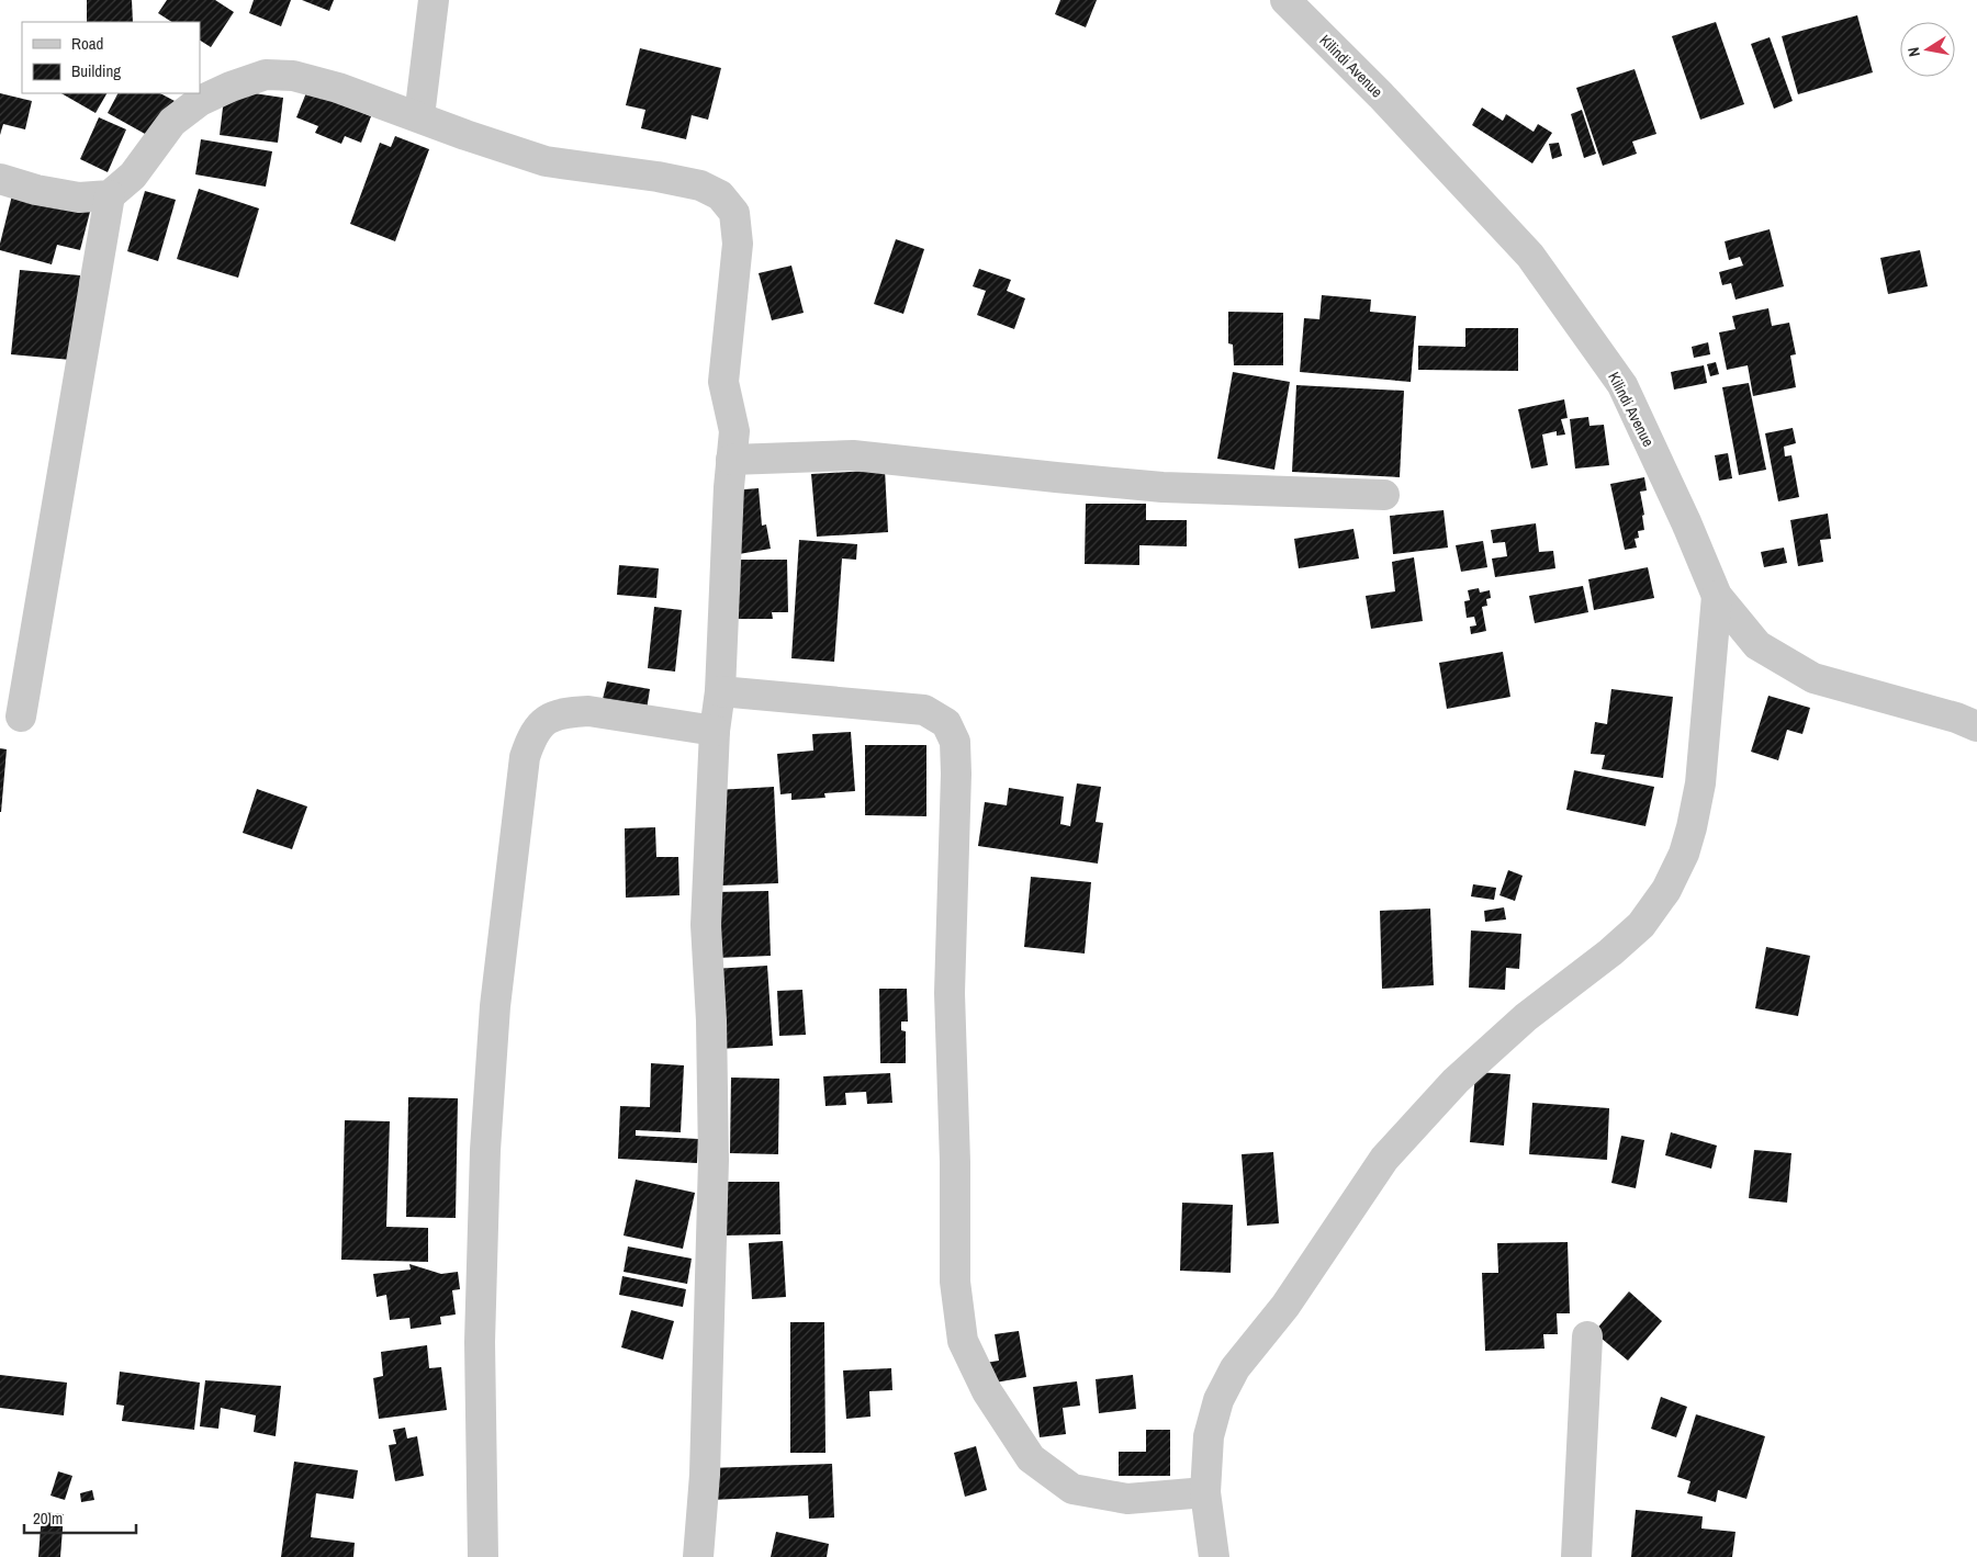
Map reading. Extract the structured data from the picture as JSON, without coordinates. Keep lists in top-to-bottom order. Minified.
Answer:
{"streets":{"street":["Kilindi Avenue"]},"legend":["Road","Building"],"scale_bar":"20 m","north":"left"}
